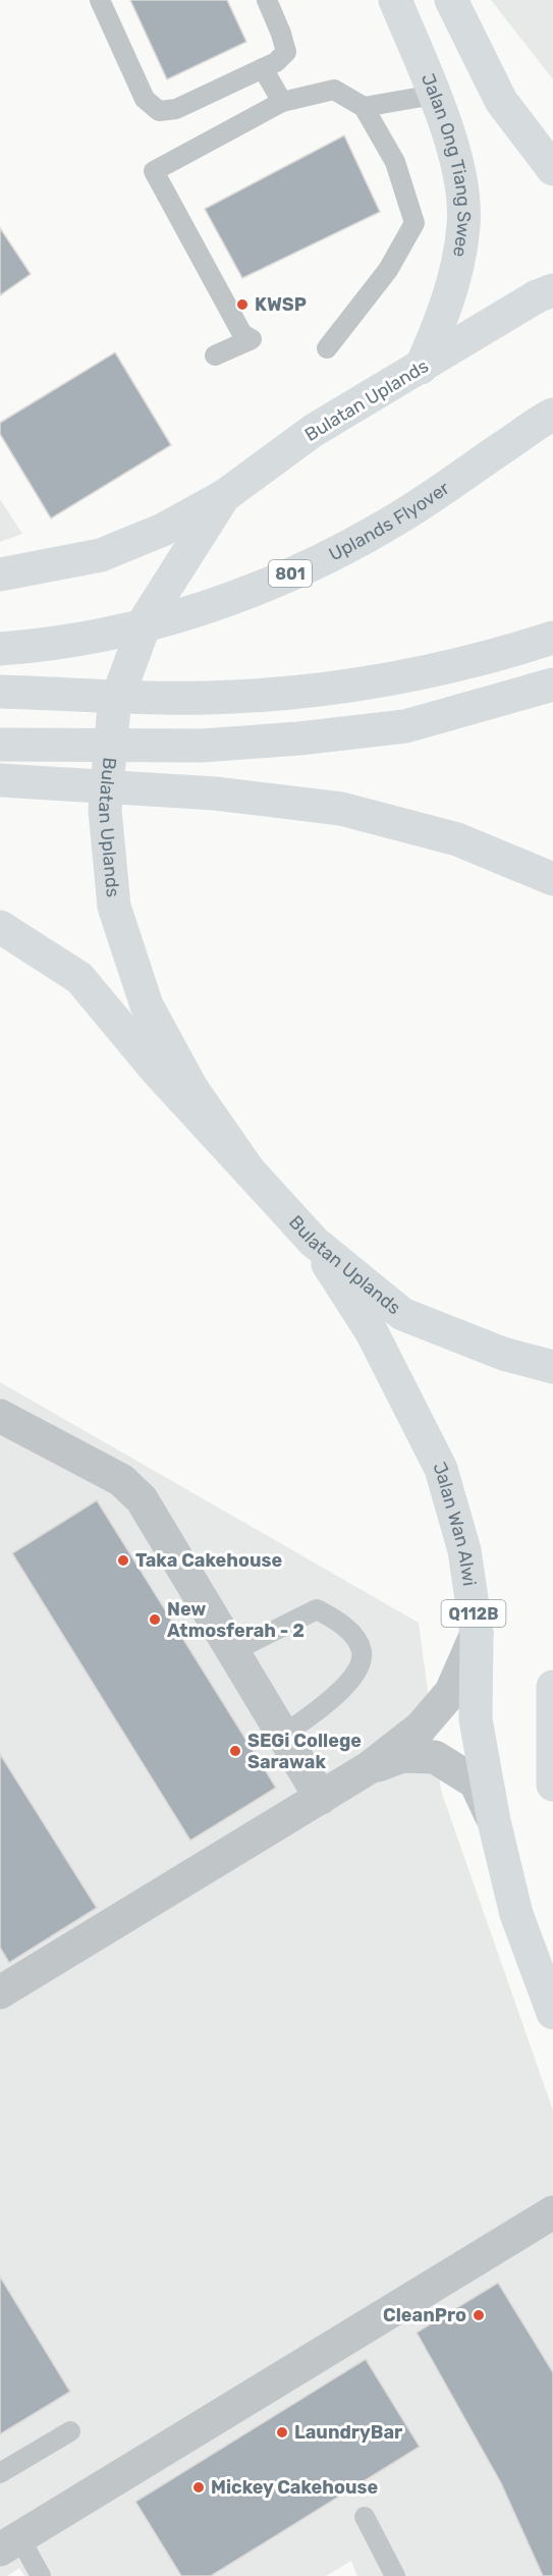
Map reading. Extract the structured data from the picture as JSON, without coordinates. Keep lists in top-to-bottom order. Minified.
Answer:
{"streets":{"main road":["Jalan Ong Tiang Swee","Bulatan Uplands","Uplands Flyover","801","Jalan Wan Alwi","Q112B"]},"crossings":[["Jalan Ong Tiang Swee","Bulatan Uplands"],["Bulatan Uplands","Jalan Wan Alwi"]],"places":["KWSP","Taka Cakehouse","New Atmosferah - 2","SEGi College Sarawak","CleanPro","LaundryBar","Mickey Cakehouse"]}
